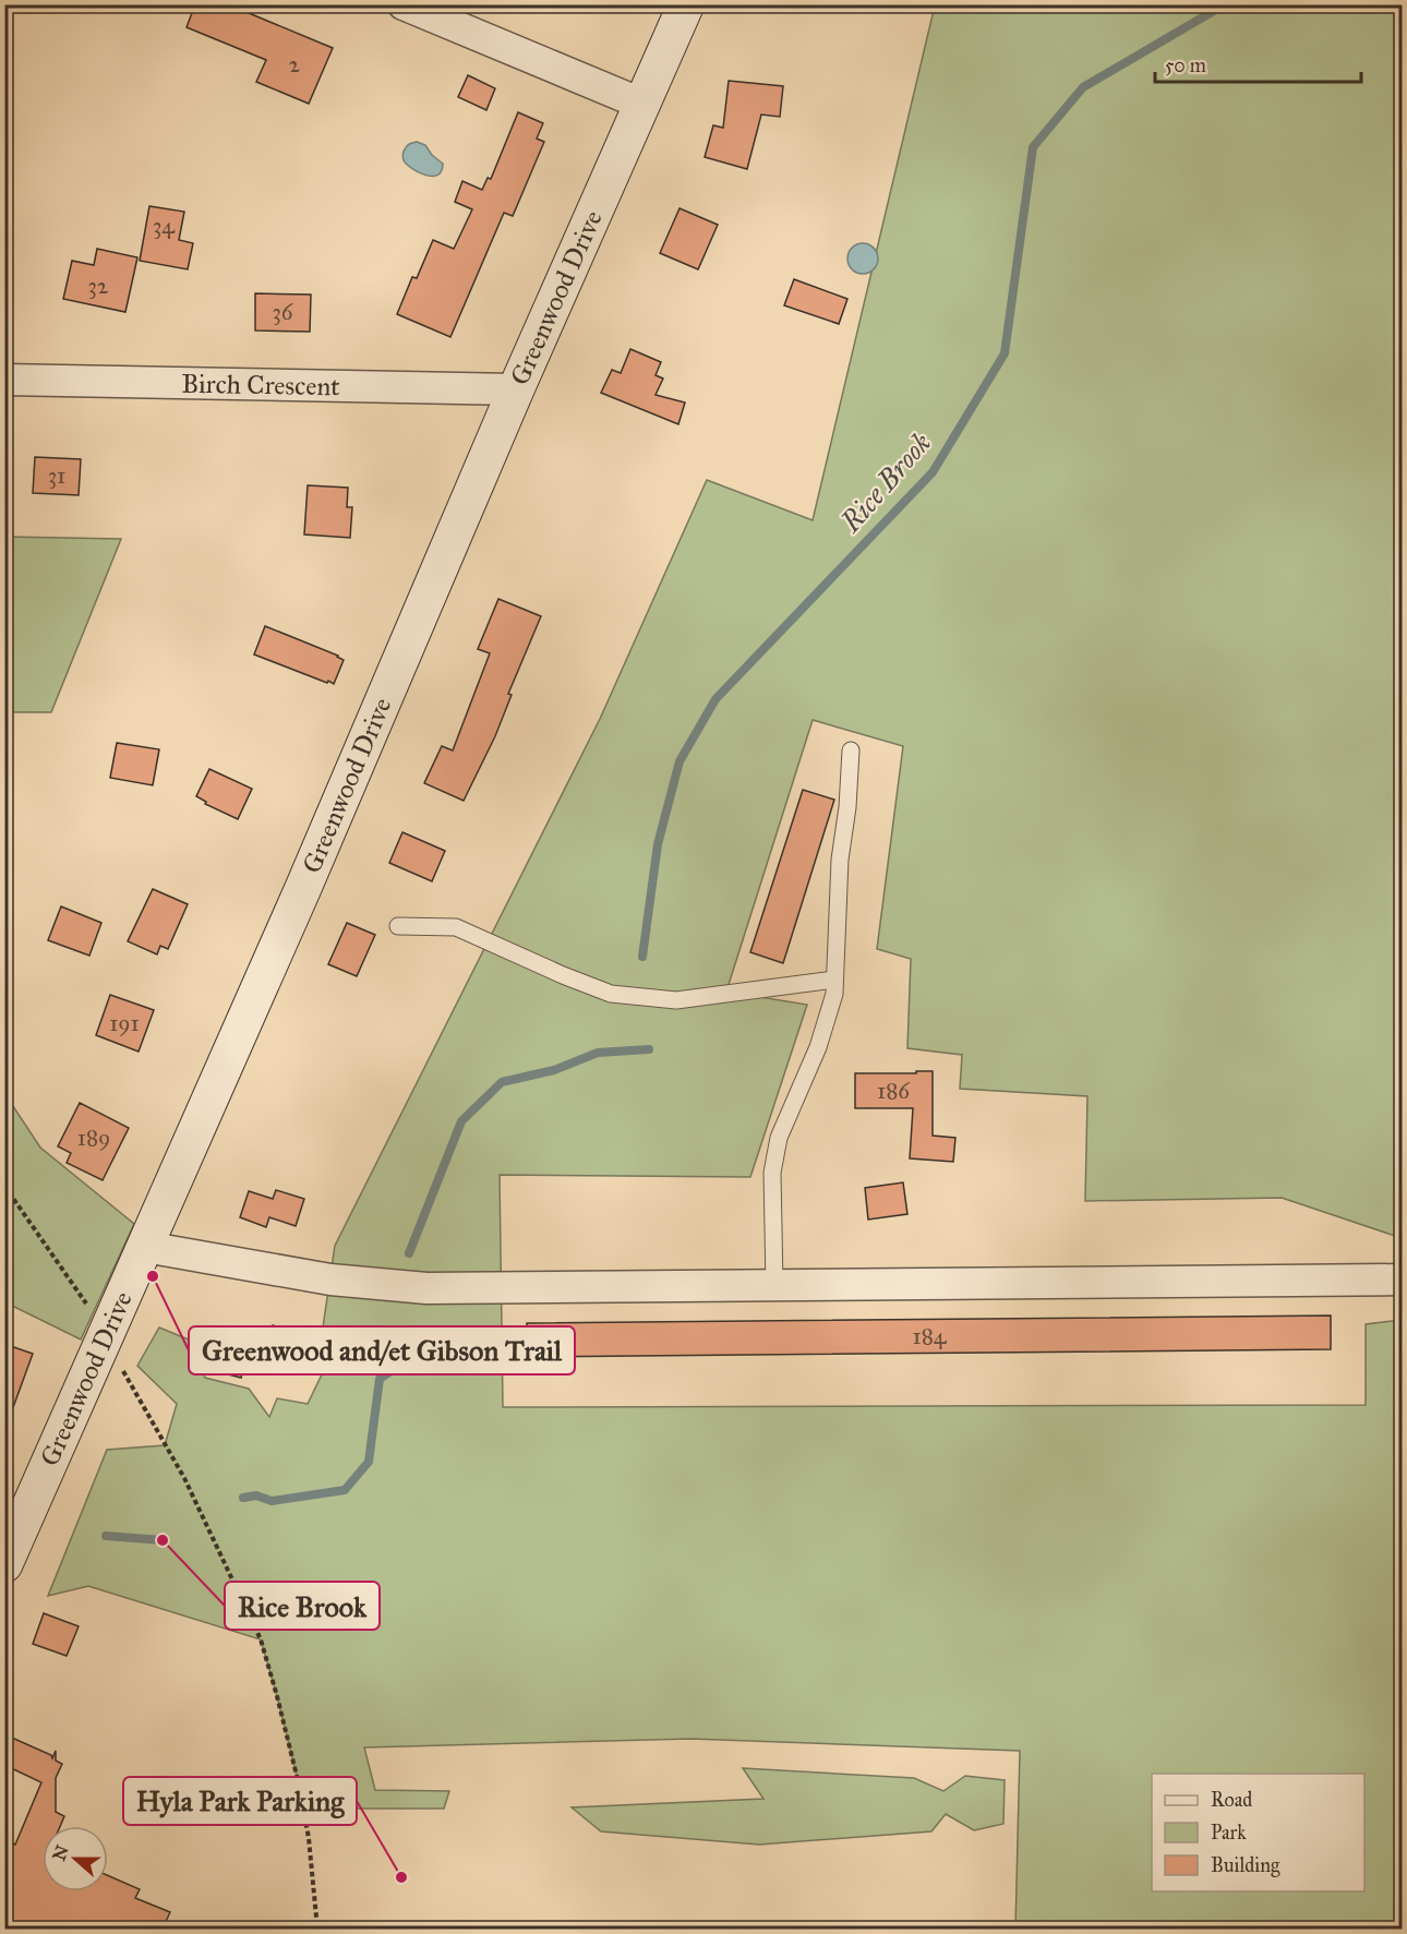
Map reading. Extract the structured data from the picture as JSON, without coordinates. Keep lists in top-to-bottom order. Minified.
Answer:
{"streets":{"main road":["Greenwood Drive"],"street":["Birch Crescent"]},"crossings":[["Greenwood Drive","Birch Crescent"]],"water":["Rice Brook"],"places":["Greenwood and/et Gibson Trail","Rice Brook","Hyla Park Parking"],"house_numbers":["2","34","32","36","31","191","186","189","184"],"legend":["Road","Park","Building"],"scale_bar":"50 m","north":"left"}
